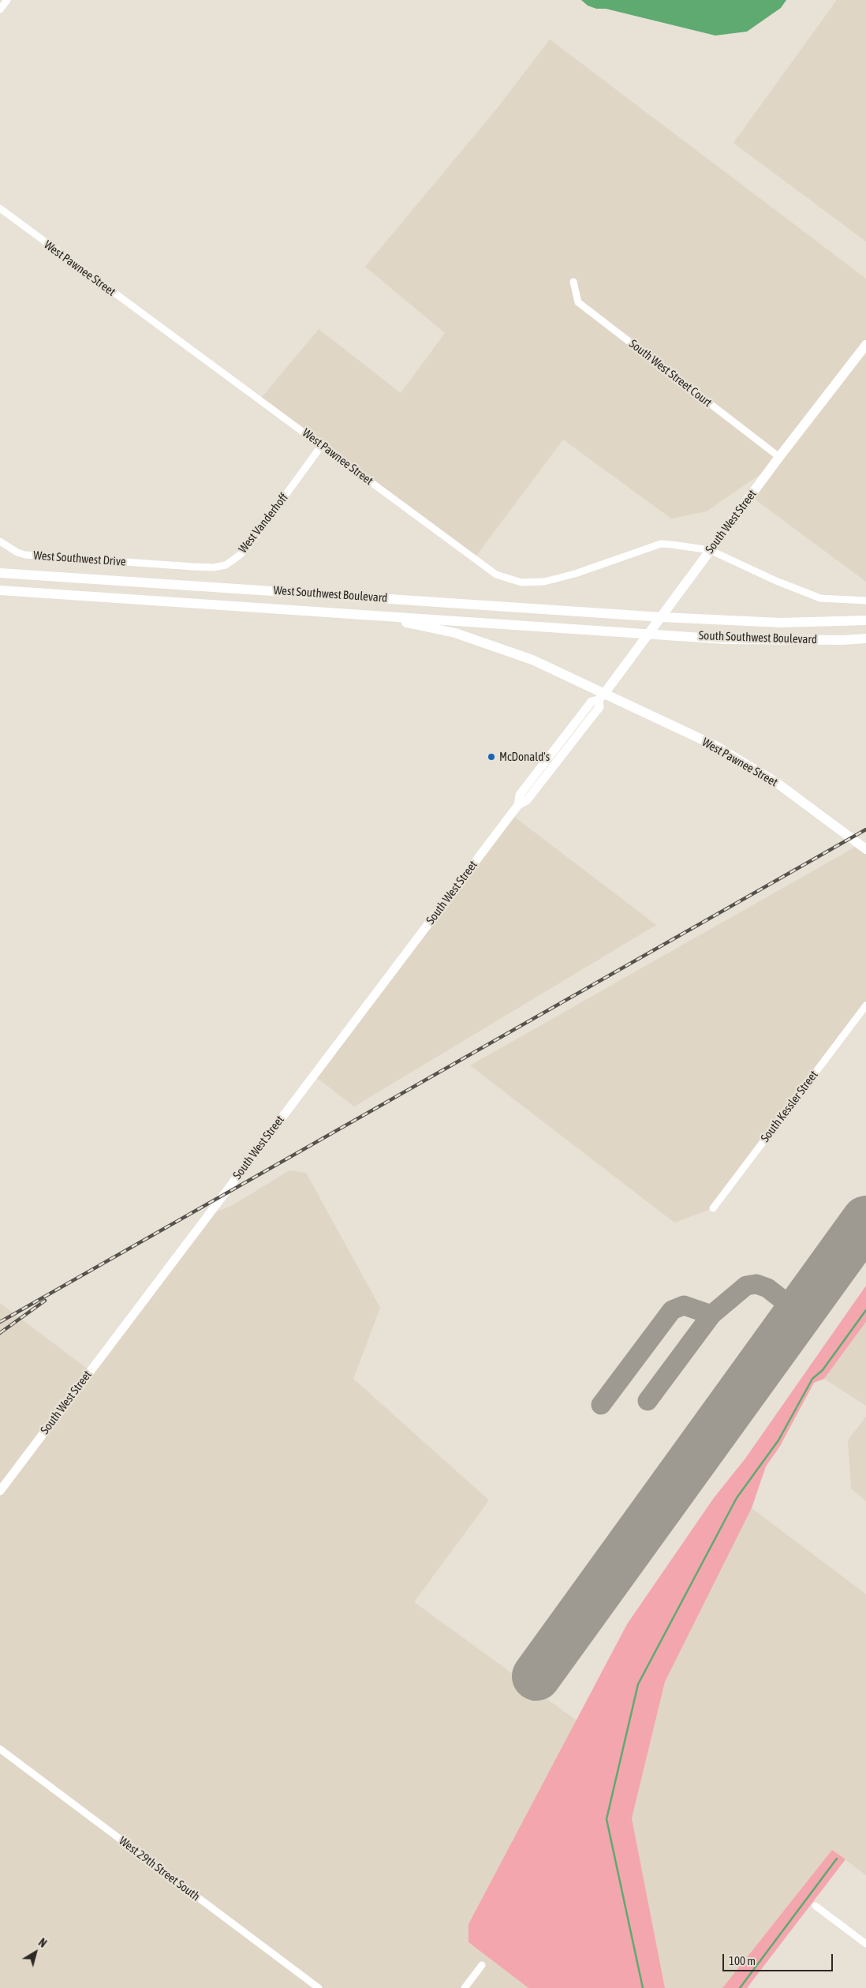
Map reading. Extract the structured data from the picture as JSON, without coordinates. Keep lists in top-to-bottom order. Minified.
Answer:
{"streets":{"main road":["West Pawnee Street","South West Street","West Southwest Boulevard","South Southwest Boulevard"],"street":["South West Street Court","West Vanderhoff","West Southwest Drive","South Kessler Street","West 29th Street South"]},"crossings":[["West Pawnee Street","South West Street"],["West Pawnee Street","West Vanderhoff"],["West Pawnee Street","West Southwest Boulevard"],["South West Street Court","South West Street"],["South West Street","West Southwest Boulevard"],["South West Street","South Southwest Boulevard"],["West Vanderhoff","West Southwest Drive"],["West Southwest Boulevard","South Southwest Boulevard"]],"places":["McDonald's"],"scale_bar":"100 m","north":"top right"}
